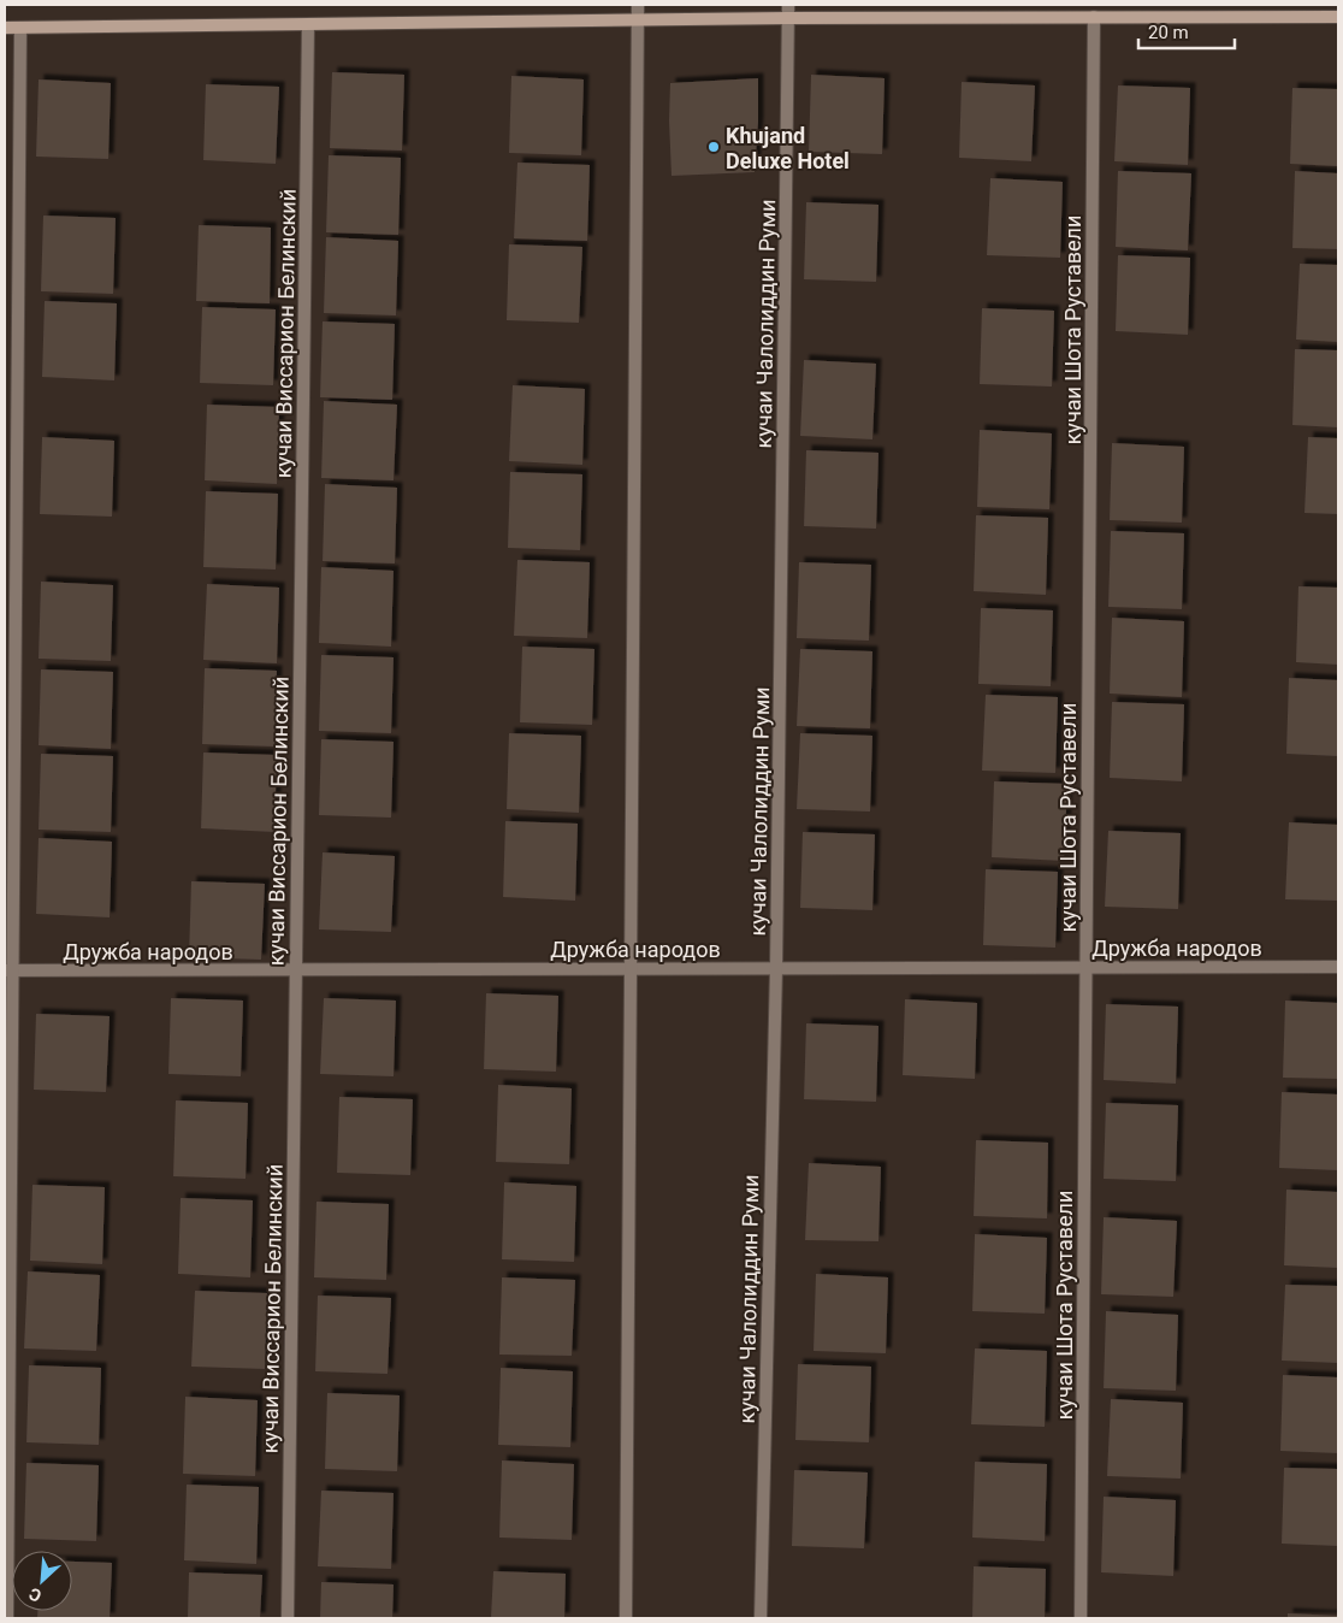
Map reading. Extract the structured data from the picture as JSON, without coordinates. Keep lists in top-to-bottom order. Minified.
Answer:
{"streets":{"street":["кучаи Чалолиддин Руми","кучаи Шота Руставели","кучаи Виссарион Белинский","Дружба народов"]},"crossings":[["кучаи Чалолиддин Руми","Дружба народов"],["кучаи Шота Руставели","Дружба народов"],["кучаи Виссарион Белинский","Дружба народов"]],"places":["Khujand Deluxe Hotel"],"scale_bar":"20 m","north":"bottom left"}
